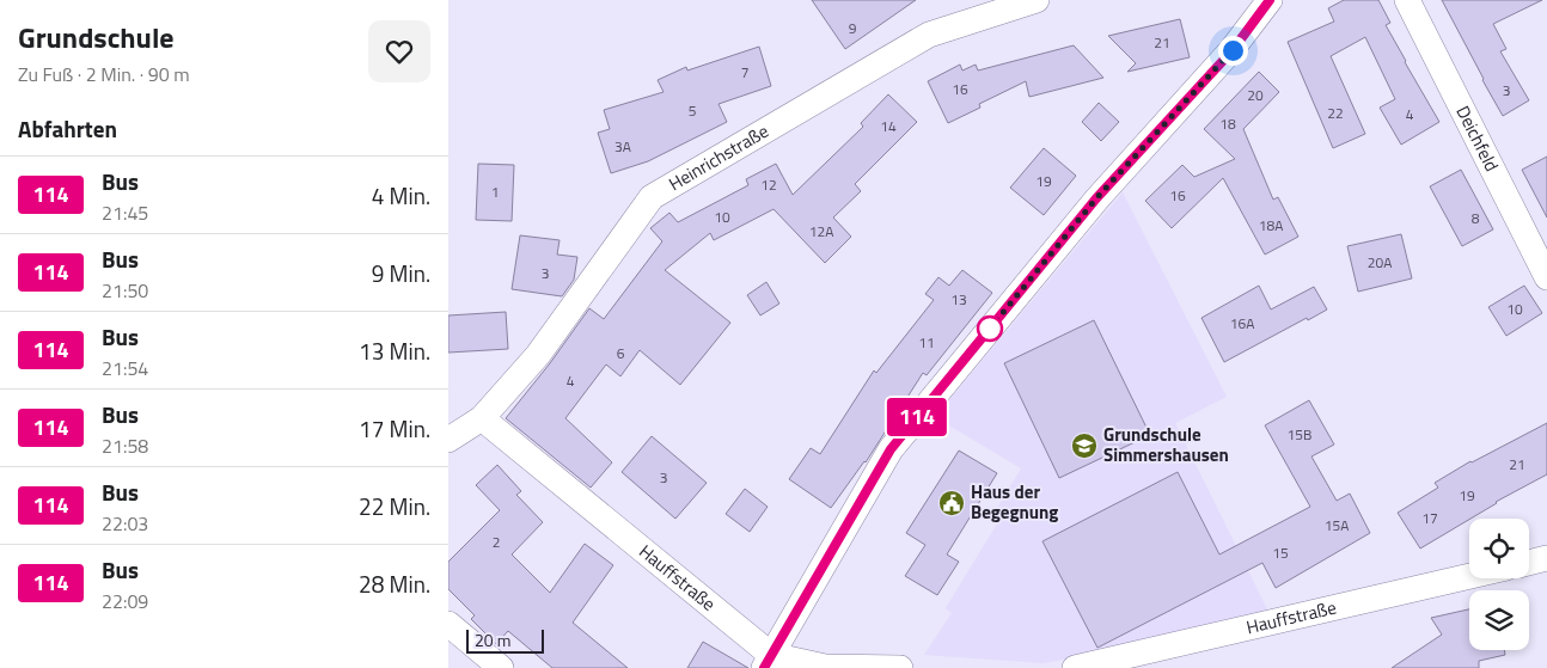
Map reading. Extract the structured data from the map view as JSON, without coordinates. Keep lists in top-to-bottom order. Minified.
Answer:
{"streets":{"street":["Deichfeld","Heinrichstraße","Hauffstraße"]},"crossings":[["Heinrichstraße","Hauffstraße"]],"places":{"school or university":["Grundschule Simmershausen"],"public building":["Haus der Begegnung"]},"lines":["bus line 114"],"house_numbers":["9","21","7","16","3","20","5","22","4","18","14","3A","19","12","1","16","10","8","18A","12A","20A","3","13","10","16A","11","6","4","15B","21","3","19","17","15A","2","15"],"scale_bar":"20 m","page":{"heading":[["Grundschule","Zu Fuß · 2 Min. · 90 m"],"Abfahrten"],"on_map":"114","list":[{"mark":"114","name":"Bus","note":"21:45","value":"4 Min."},{"mark":"114","name":"Bus","note":"21:50","value":"9 Min."},{"mark":"114","name":"Bus","note":"21:54","value":"13 Min."},{"mark":"114","name":"Bus","note":"21:58","value":"17 Min."},{"mark":"114","name":"Bus","note":"22:03","value":"22 Min."},{"mark":"114","name":"Bus","note":"22:09","value":"28 Min."}],"scale":"20 m"}}
